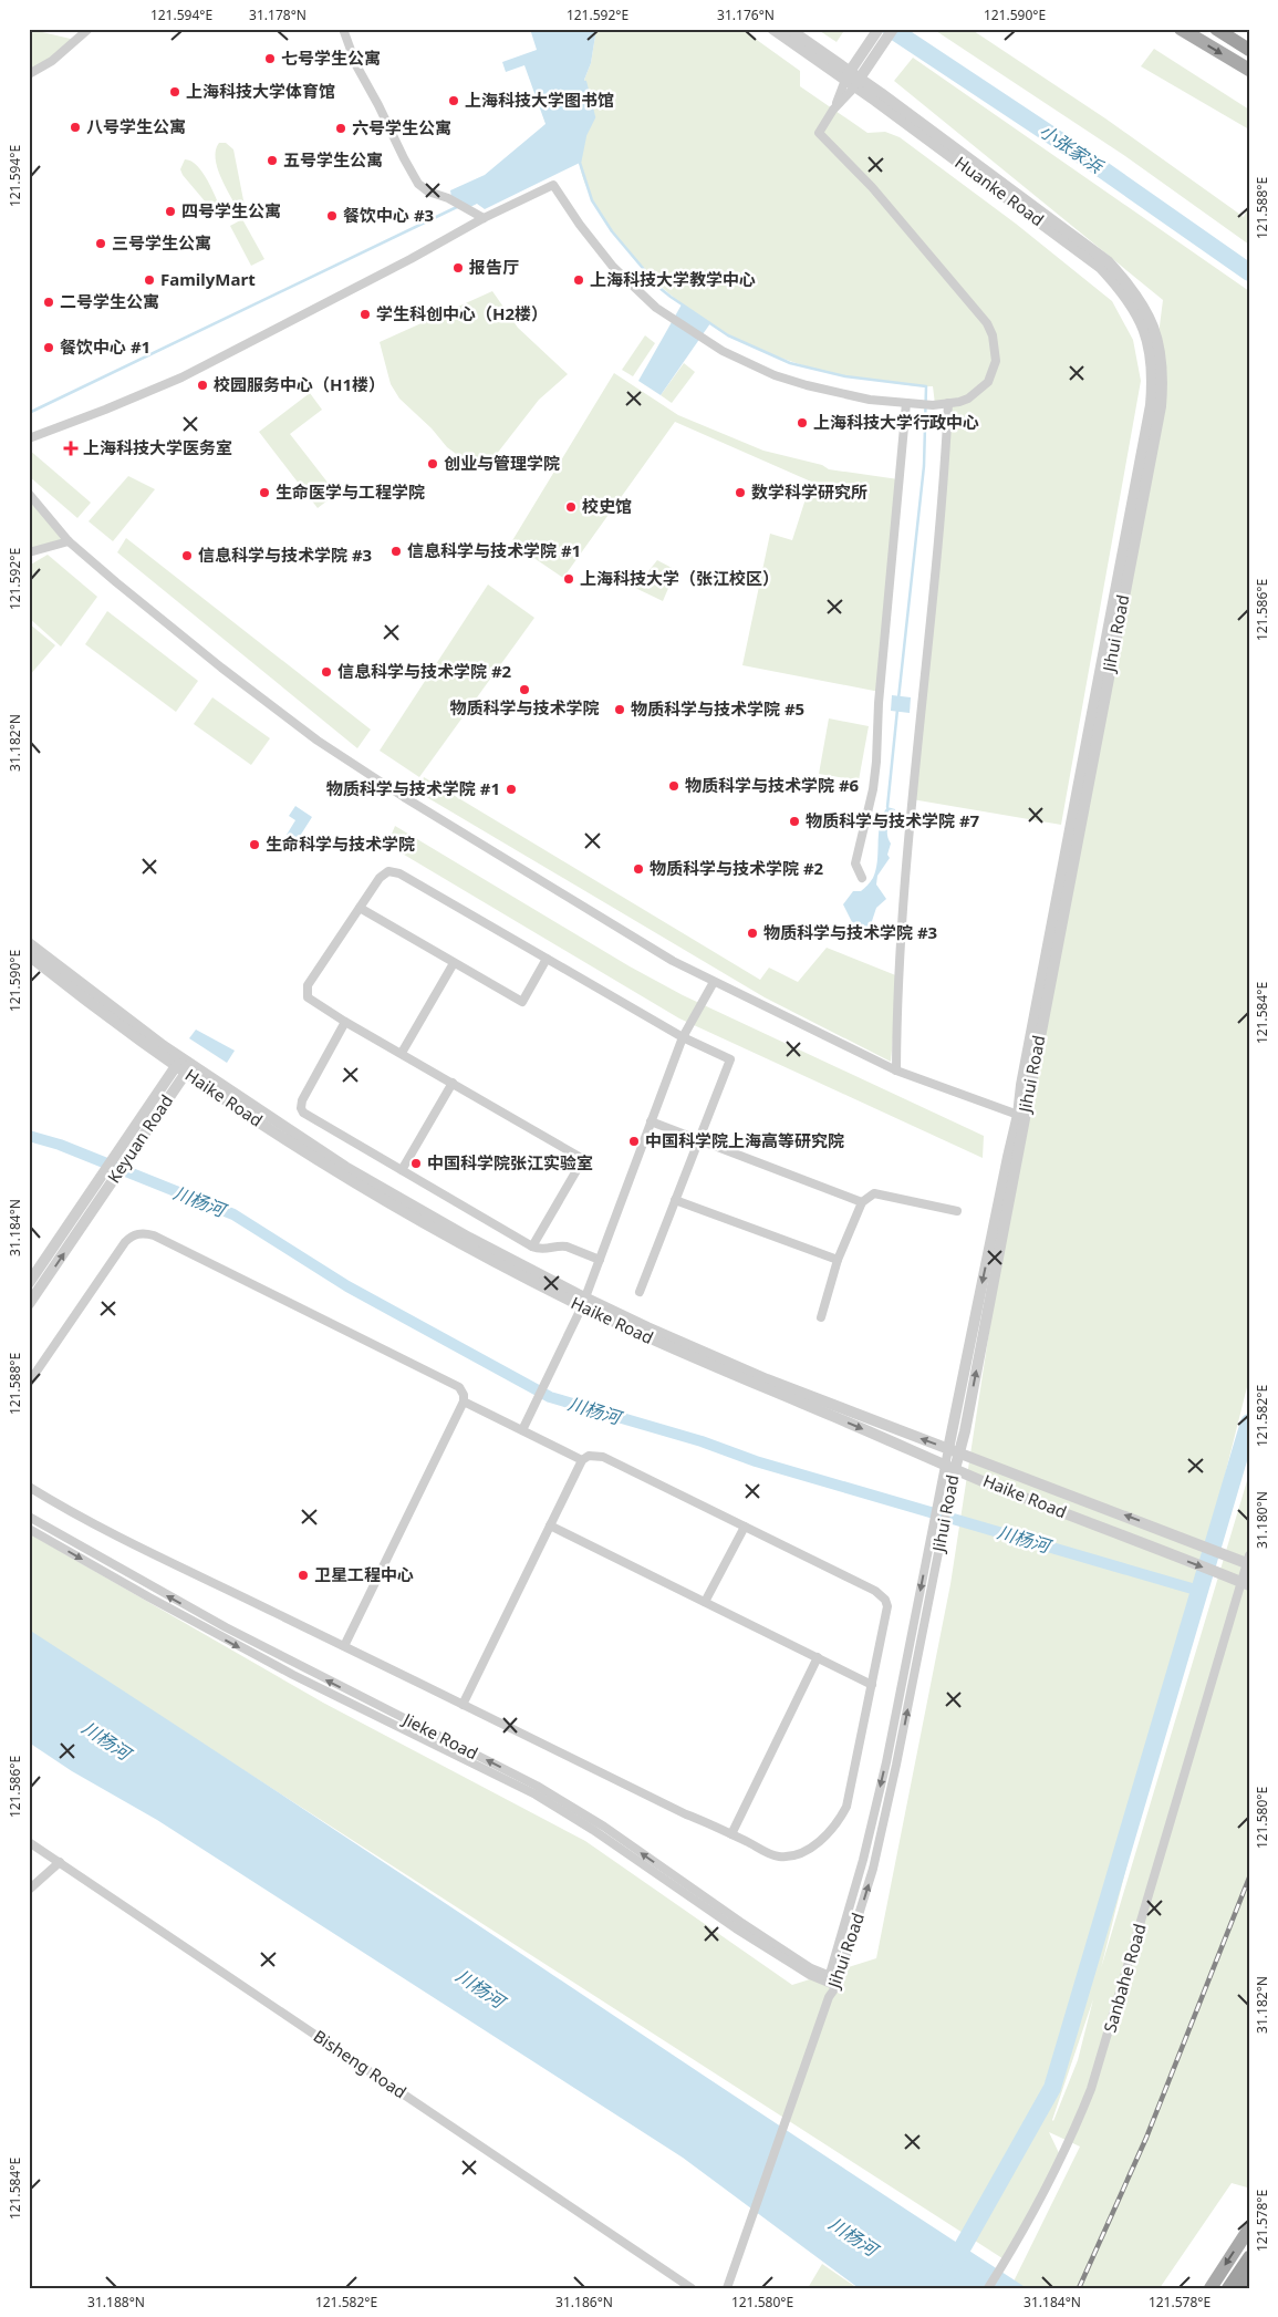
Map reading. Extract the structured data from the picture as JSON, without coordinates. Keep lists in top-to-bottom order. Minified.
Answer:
{"streets":{"street":["Huanke Road","Jihui Road","Haike Road","Keyuan Road","Jieke Road","Sanbahe Road","Bisheng Road"]},"crossings":[["Huanke Road","Jihui Road"],["Jihui Road","Haike Road"],["Jihui Road","Jieke Road"],["Haike Road","Keyuan Road"],["Haike Road","Sanbahe Road"]],"water":["小张家浜","川杨河"],"places":{"other":["七号学生公寓","上海科技大学体育馆","上海科技大学图书馆","八号学生公寓","六号学生公寓","五号学生公寓","四号学生公寓","餐饮中心 #3","三号学生公寓","报告厅","FamilyMart","上海科技大学教学中心","二号学生公寓","学生科创中心（H2楼）","餐饮中心 #1","校园服务中心（H1楼）","上海科技大学行政中心","创业与管理学院","生命医学与工程学院","数学科学研究所","校史馆","信息科学与技术学院 #1","信息科学与技术学院 #3","上海科技大学（张江校区）","信息科学与技术学院 #2","物质科学与技术学院","物质科学与技术学院 #5","物质科学与技术学院 #6","物质科学与技术学院 #1","物质科学与技术学院 #7","生命科学与技术学院","物质科学与技术学院 #2","物质科学与技术学院 #3","中国科学院上海高等研究院","中国科学院张江实验室","卫星工程中心"],"health":["上海科技大学医务室"]},"coordinates":["121.594°E","31.178°N","121.592°E","31.176°N","121.590°E","121.588°E","121.586°E","31.182°N","121.584°E","31.184°N","121.582°E","31.180°N","121.580°E","121.578°E","31.188°N","31.186°N"]}
